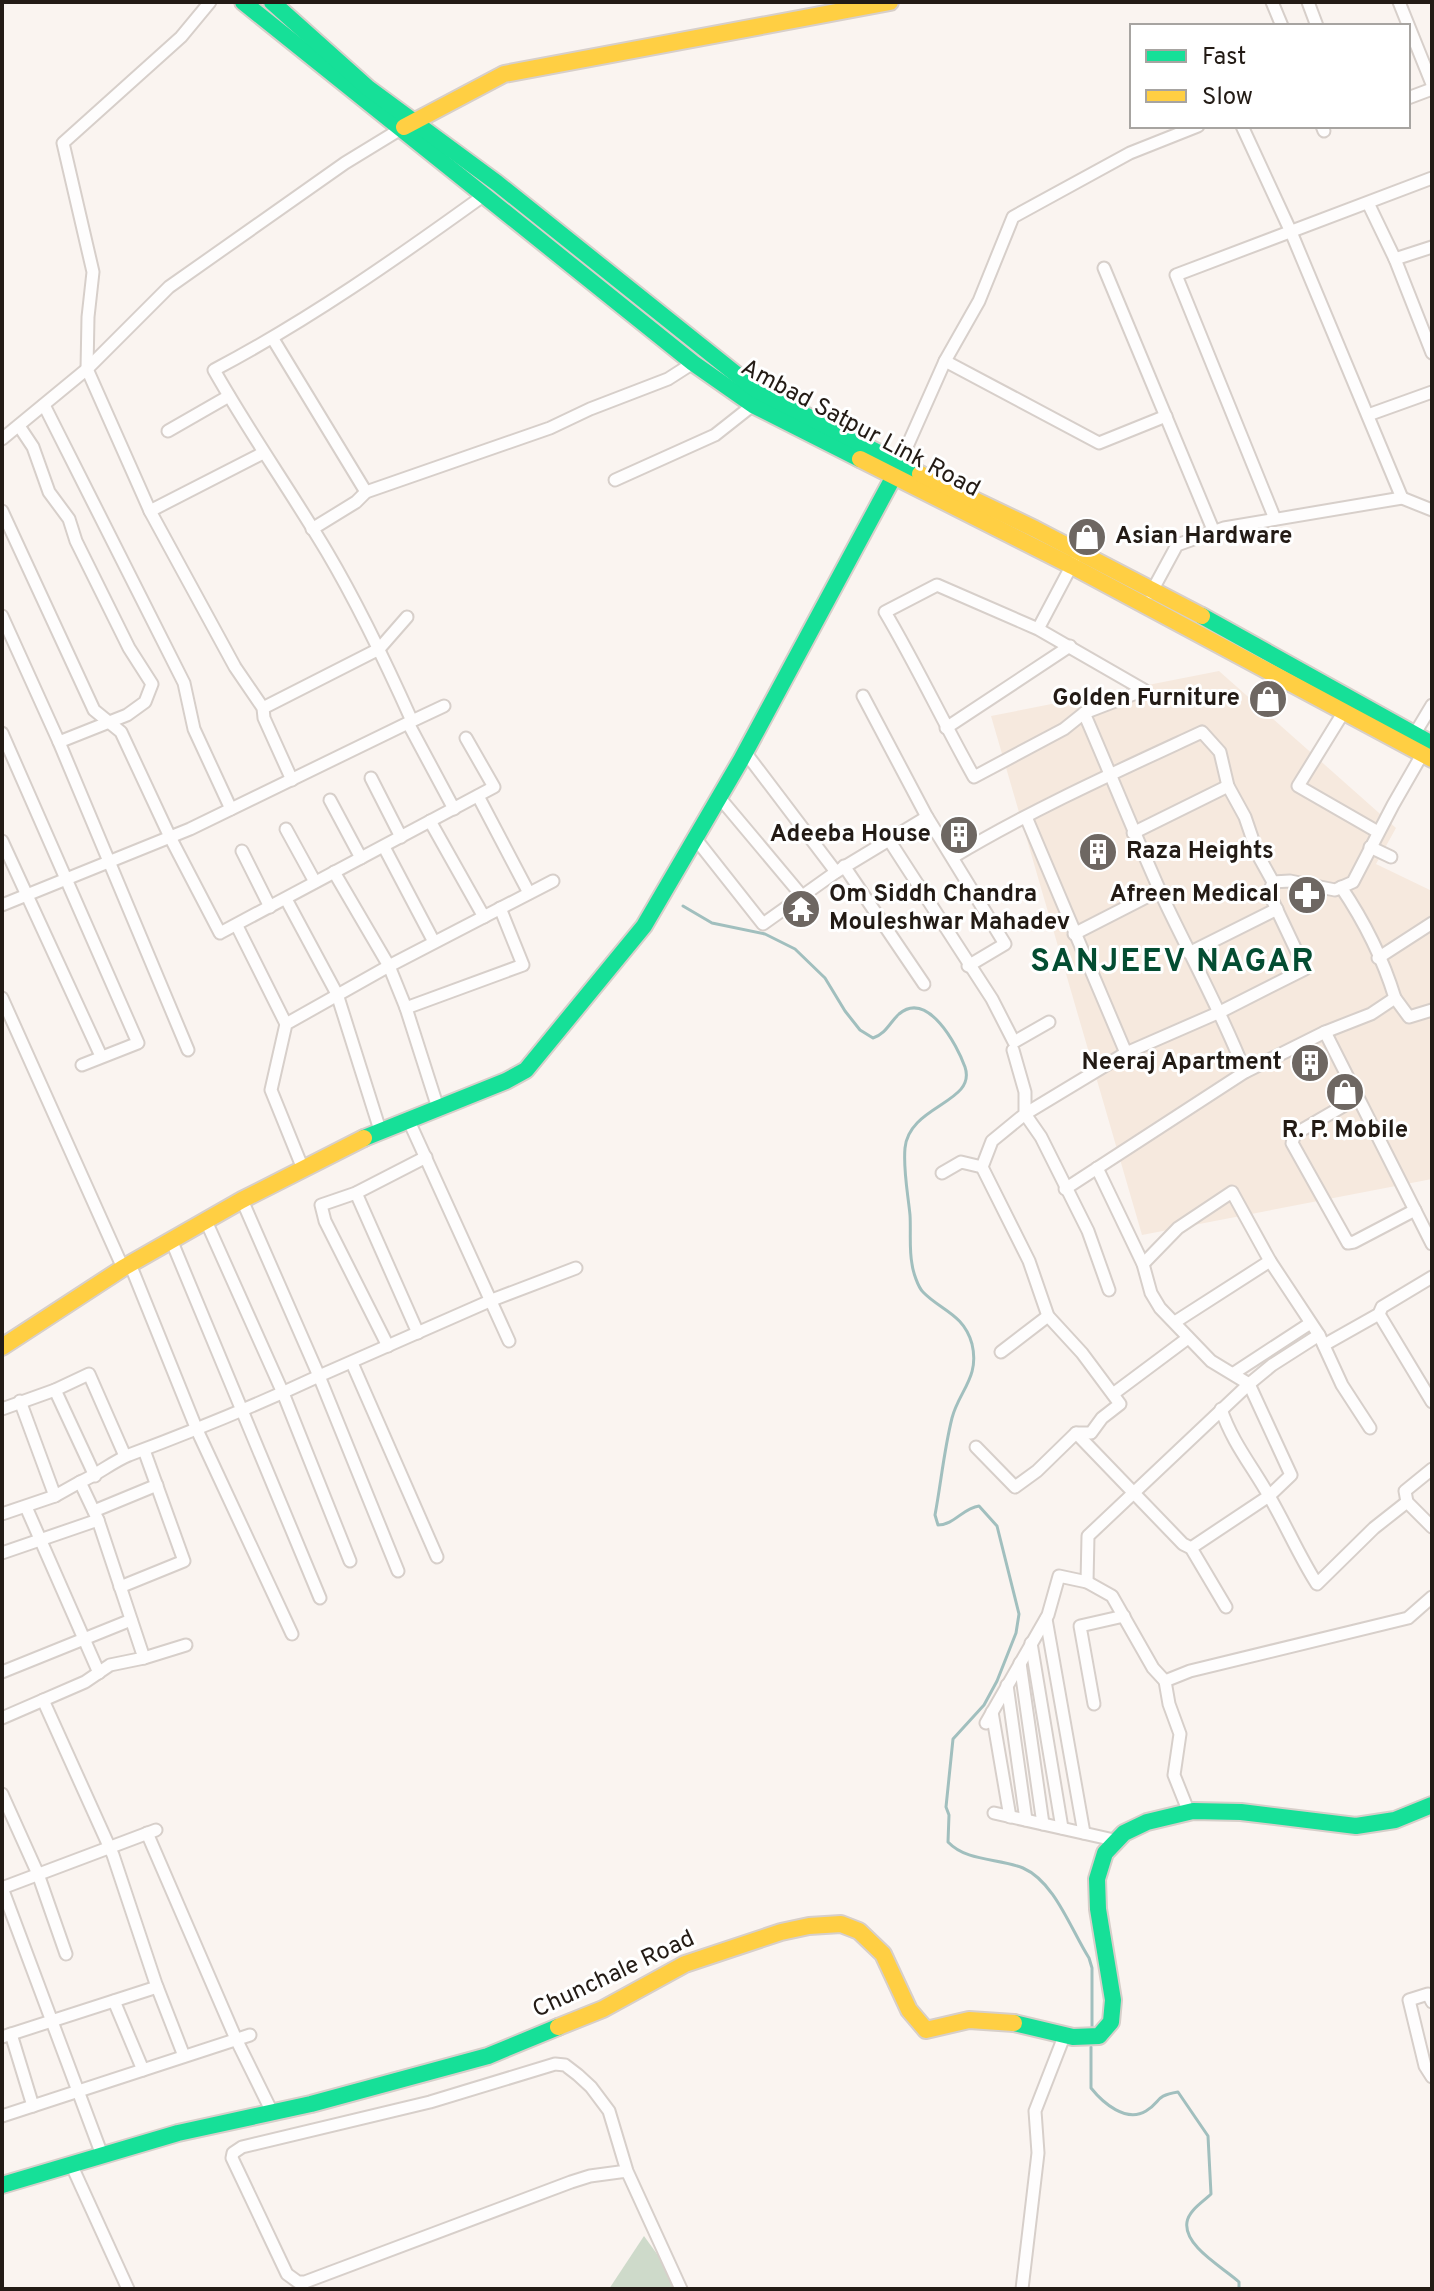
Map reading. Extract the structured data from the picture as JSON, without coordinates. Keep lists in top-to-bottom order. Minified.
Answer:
{"streets":{"main road":["Ambad Satpur Link Road","Chunchale Road"]},"districts":["SANJEEV NAGAR"],"places":{"shop":["Asian Hardware","Golden Furniture","R. P. Mobile"],"building":["Adeeba House","Raza Heights","Neeraj Apartment"],"pharmacy":["Afreen Medical"],"temple":["Om Siddh Chandra Mouleshwar Mahadev"]},"legend":["Fast","Slow"]}
